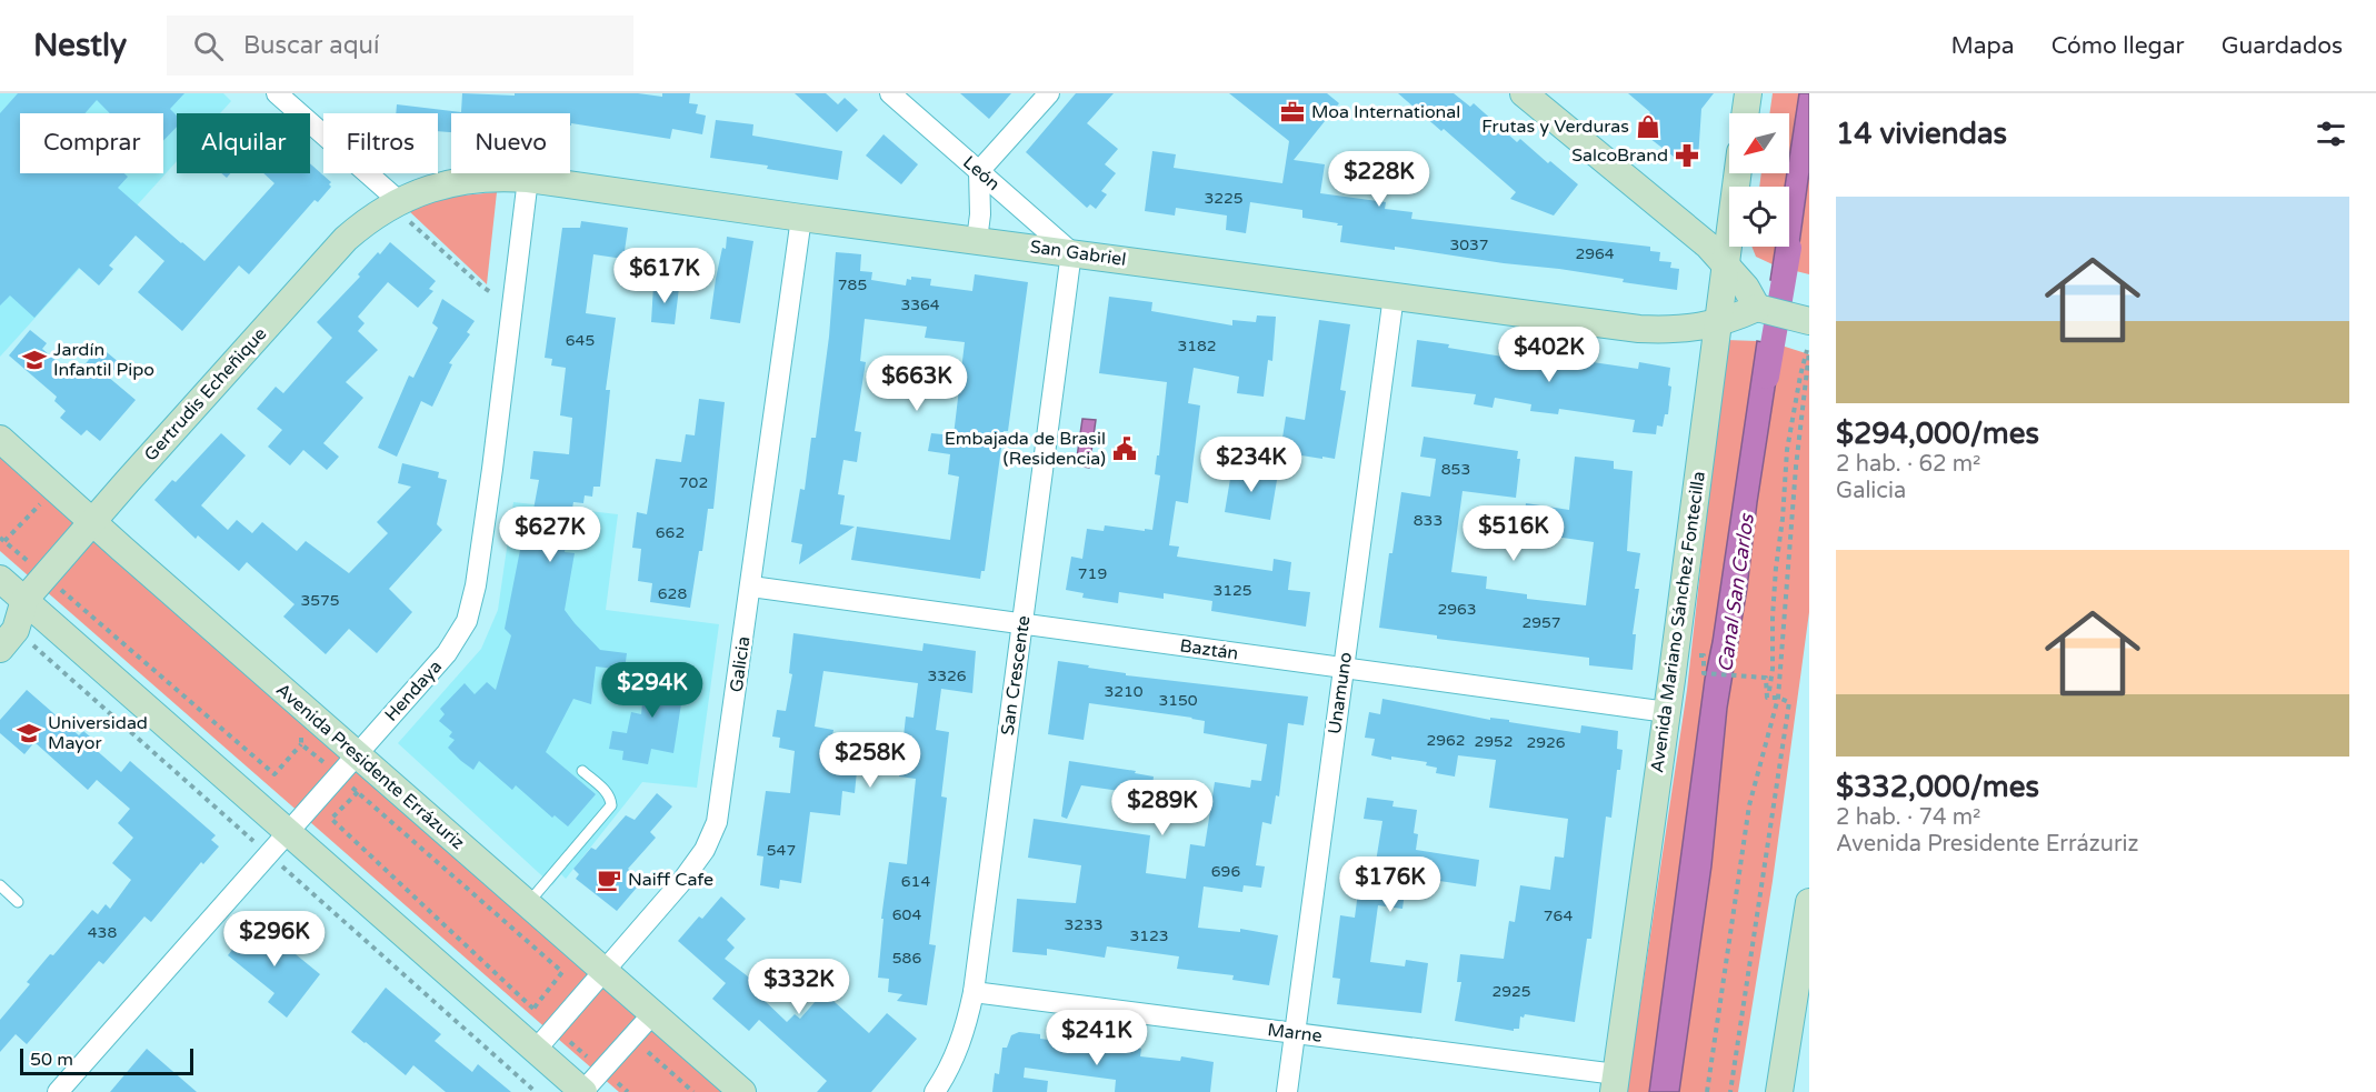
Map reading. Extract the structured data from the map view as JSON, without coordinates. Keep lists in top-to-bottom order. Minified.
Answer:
{"streets":{"street":["León","San Gabriel","Gertrudis Echeñique","Avenida Mariano Sánchez Fontecilla","Baztán","Galicia","San Crescente","Hendaya","Unamuno","Avenida Presidente Errázuriz","Marne"]},"crossings":[["León","San Gabriel"],["León","San Crescente"],["San Gabriel","Gertrudis Echeñique"],["San Gabriel","Avenida Mariano Sánchez Fontecilla"],["San Gabriel","Galicia"],["San Gabriel","San Crescente"],["San Gabriel","Hendaya"],["San Gabriel","Unamuno"],["Gertrudis Echeñique","Avenida Presidente Errázuriz"],["Avenida Mariano Sánchez Fontecilla","Baztán"],["Avenida Mariano Sánchez Fontecilla","Marne"],["Baztán","Galicia"],["Baztán","San Crescente"],["Baztán","Unamuno"],["Galicia","Avenida Presidente Errázuriz"],["San Crescente","Marne"],["Hendaya","Avenida Presidente Errázuriz"],["Unamuno","Marne"]],"water":["Canal San Carlos"],"places":{"office":["Moa International"],"shop":["Frutas y Verduras"],"pharmacy":["SalcoBrand"],"school or university":["Jardín Infantil Pipo","Universidad Mayor"],"public building":["Embajada de Brasil (Residencia)"],"cafe":["Naiff Cafe"]},"house_numbers":["3225","3037","2964","785","3364","645","3182","853","702","833","662","719","3125","628","3575","2963","2957","3326","3210","3150","2962","2952","2926","547","696","614","604","764","3233","438","3123","586","2925"],"scale_bar":"50 m","north":"bottom left","page":{"header":"Nestly","search":"Buscar aquí","nav":["Mapa","Cómo llegar","Guardados"],"heading":"14 viviendas","chip":["Comprar","Alquilar","Filtros","Nuevo"],"price":["$228K","$617K","$402K","$663K","$234K","$516K","$627K","$294K","$258K","$289K","$176K","$296K","$332K","$241K"],"list":[{"name":"$294,000/mes","note":"2 hab. · 62 m² · Galicia"},{"name":"$332,000/mes","note":"2 hab. · 74 m² · Avenida Presidente Errázuriz"}],"scale":"50 m"}}
